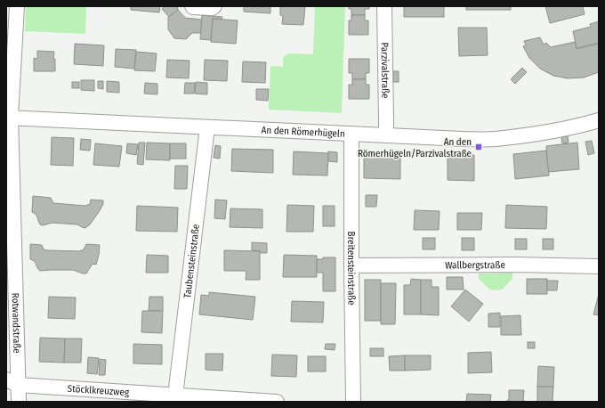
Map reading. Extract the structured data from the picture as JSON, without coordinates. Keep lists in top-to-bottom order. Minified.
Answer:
{"streets":{"street":["Parzivalstraße","An den Römerhügeln","Taubensteinstraße","Wallbergstraße","Breitensteinstraße","Rotwandstraße","Stöcklkreuzweg"]},"crossings":[["Parzivalstraße","An den Römerhügeln"],["An den Römerhügeln","Taubensteinstraße"],["An den Römerhügeln","Breitensteinstraße"],["An den Römerhügeln","Rotwandstraße"],["Taubensteinstraße","Stöcklkreuzweg"],["Wallbergstraße","Breitensteinstraße"],["Rotwandstraße","Stöcklkreuzweg"]],"places":{"transit":["An den Römerhügeln/Parzivalstraße"]}}
